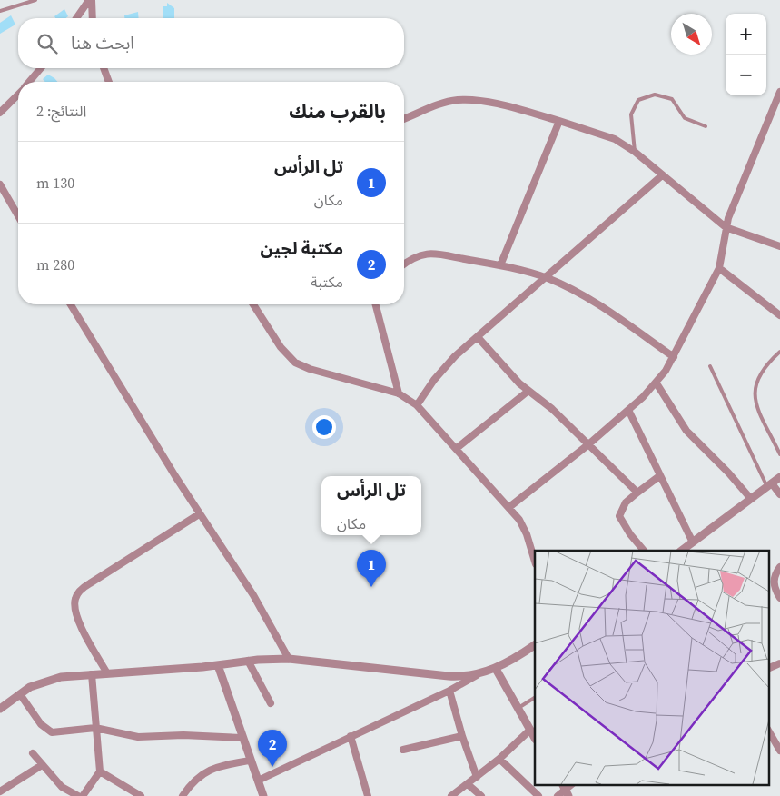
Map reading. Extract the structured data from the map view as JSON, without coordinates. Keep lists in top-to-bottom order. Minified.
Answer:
{"north":"bottom right","page":{"map_buttons":["+","−"],"search":"ابحث هنا","heading":["بالقرب منك","النتائج: 2"],"list":[{"mark":"1","name":"تل الرأس","note":"مكان","value":"130 m"},{"mark":"2","name":"مكتبة لجين","note":"مكتبة","value":"280 m"}],"popup":["تل الرأس","مكان"],"pins":["1","2"]}}
